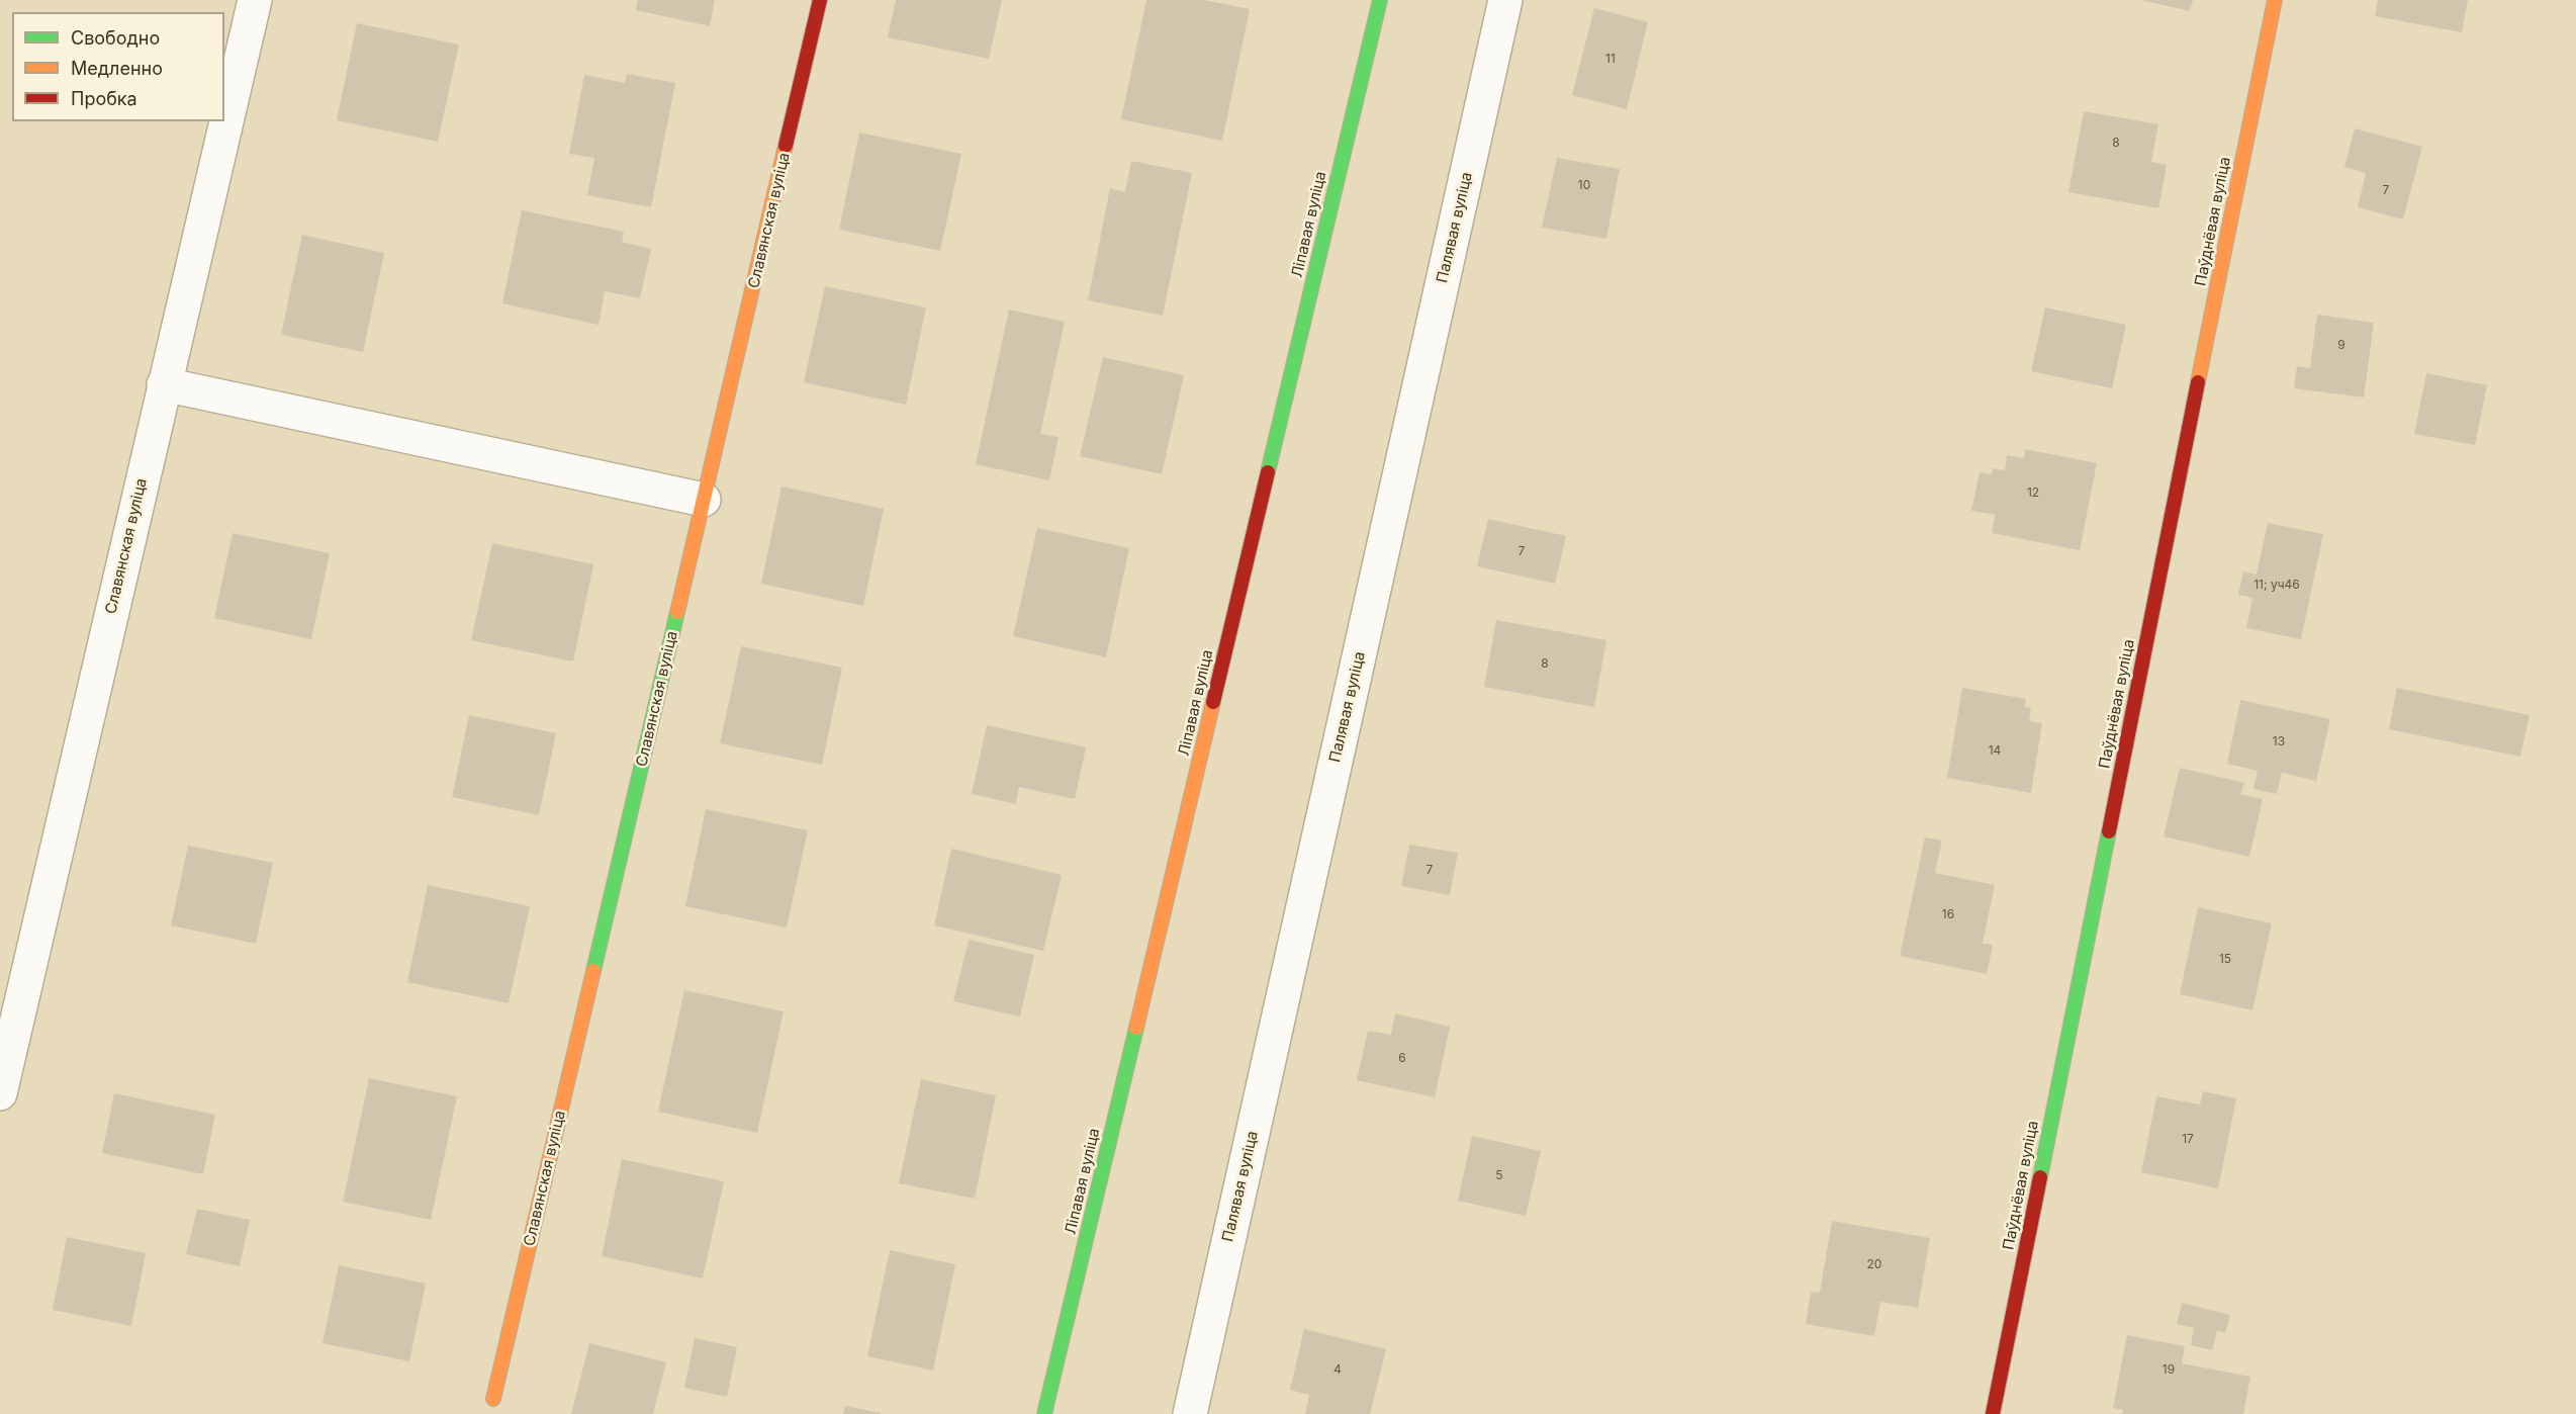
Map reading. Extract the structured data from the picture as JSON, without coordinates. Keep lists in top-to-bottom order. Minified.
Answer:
{"streets":{"street":["Славянская вуліца","Паўднёвая вуліца","Ліпавая вуліца","Палявая вуліца"]},"house_numbers":["11","8","10","7","9","12","7","11; уч46","8","13","14","7","16","15","6","17","5","20","4","19"],"legend":["Свободно","Медленно","Пробка"]}
